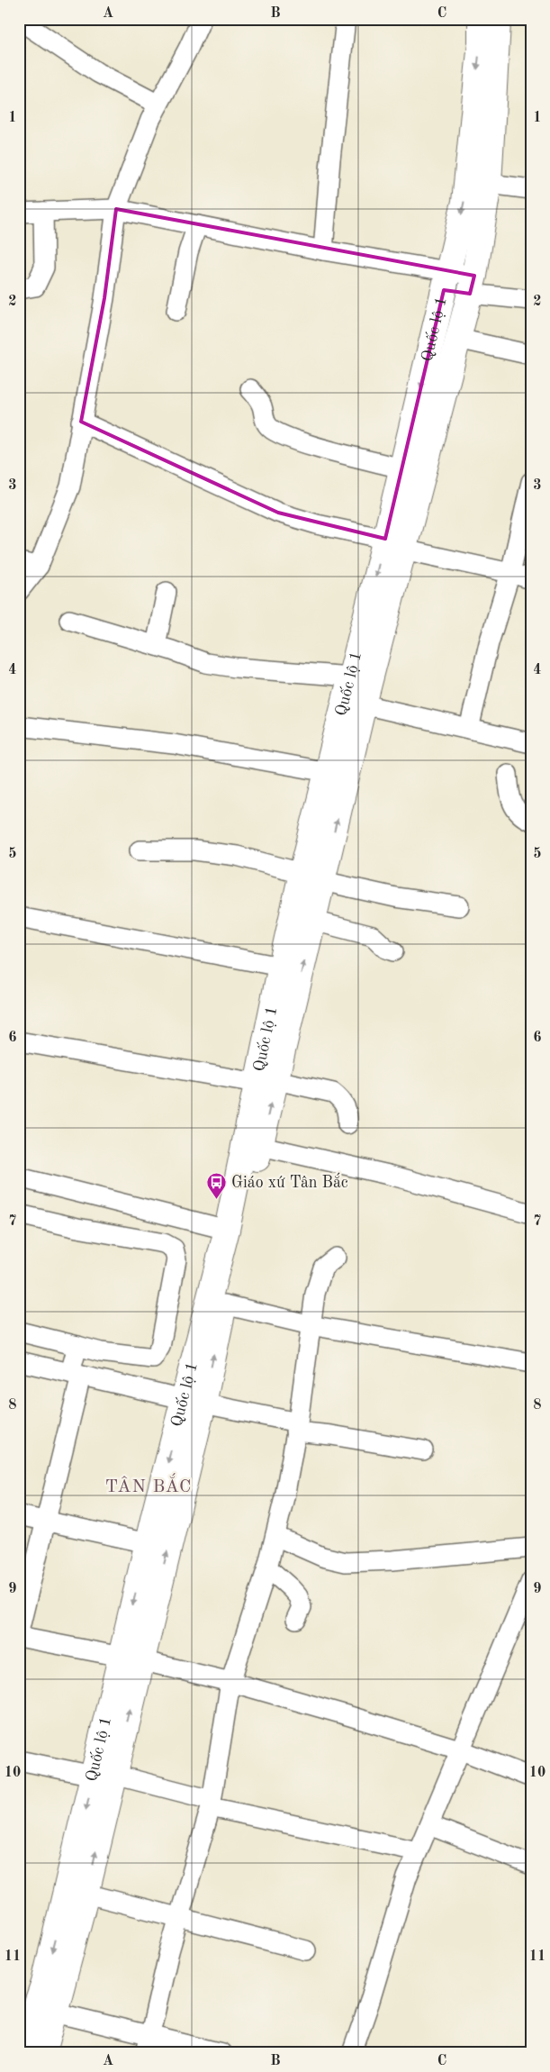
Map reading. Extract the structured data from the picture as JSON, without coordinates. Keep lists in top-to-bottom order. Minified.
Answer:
{"streets":{"highway":["Quốc lộ 1"]},"districts":["TÂN BẮC"],"places":{"bus stop":["Giáo xứ Tân Bắc"]},"grid":{"columns":["A","B","C"],"rows":["1","2","3","4","5","6","7","8","9","10","11"]}}
